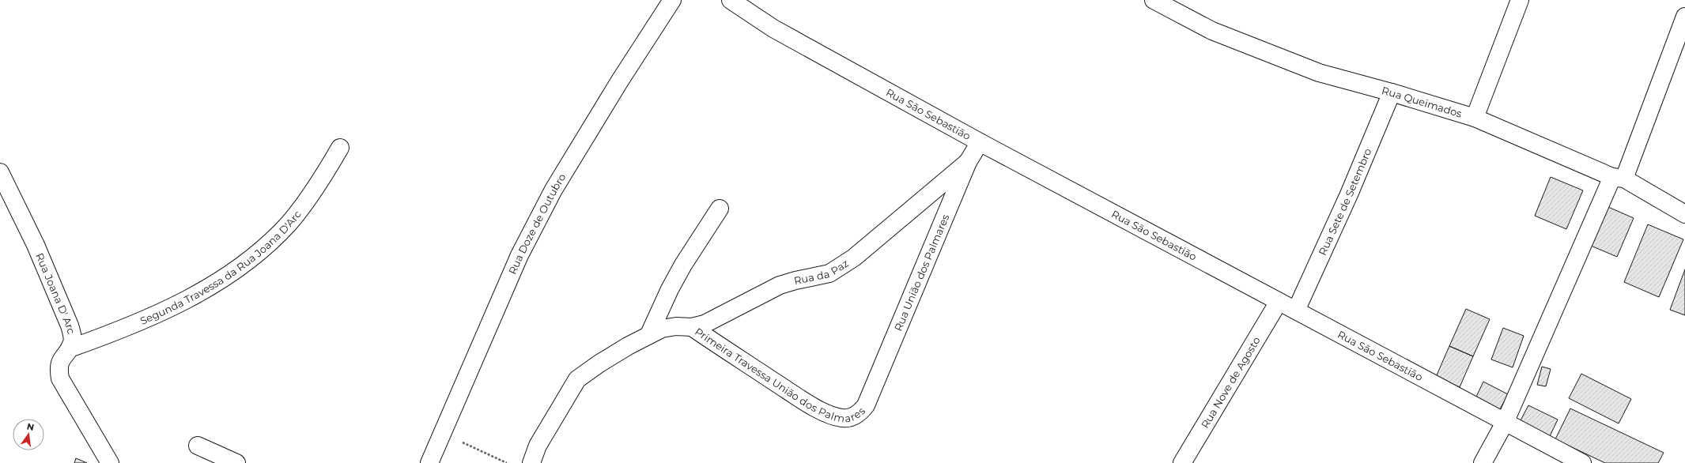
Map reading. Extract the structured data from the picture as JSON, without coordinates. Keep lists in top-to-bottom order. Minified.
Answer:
{"streets":{"street":["Rua Queimados","Rua São Sebastião","Rua Sete de Setembro","Rua Doze de Outubro","Segunda Travessa da Rua Joana D'Arc","Rua da Paz","Rua União dos Palmares","Rua Joana D' Arc","Primeira Travessa União dos Palmares","Rua Nove de Agosto"]},"crossings":[["Rua Queimados","Rua Sete de Setembro"],["Rua São Sebastião","Rua Sete de Setembro"],["Rua São Sebastião","Rua União dos Palmares"],["Rua São Sebastião","Rua Nove de Agosto"],["Segunda Travessa da Rua Joana D'Arc","Rua Joana D' Arc"],["Rua da Paz","Rua União dos Palmares"],["Rua da Paz","Primeira Travessa União dos Palmares"],["Rua União dos Palmares","Primeira Travessa União dos Palmares"]],"north":"top"}
